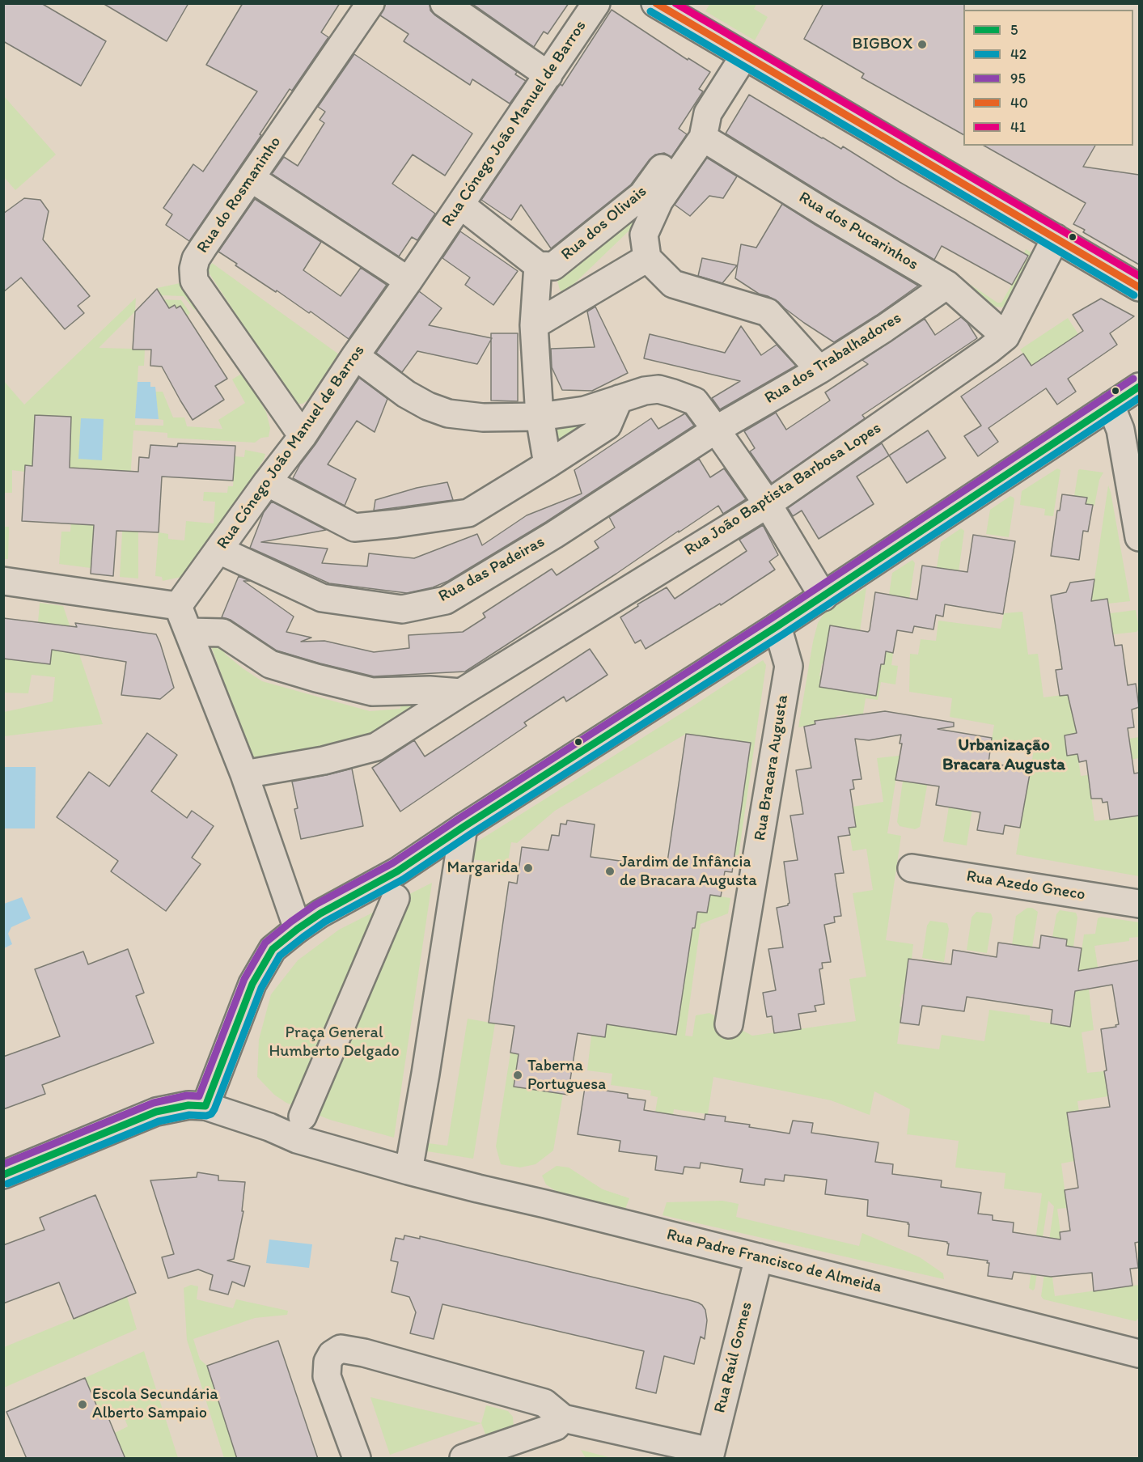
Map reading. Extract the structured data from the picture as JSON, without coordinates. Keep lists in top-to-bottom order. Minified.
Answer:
{"streets":{"street":["Rua Cónego João Manuel de Barros","Rua do Rosmaninho","Rua dos Olivais","Rua dos Pucarinhos","Rua dos Trabalhadores","Rua João Baptista Barbosa Lopes","Rua das Padeiras","Rua Bracara Augusta","Rua Azedo Gneco","Rua Padre Francisco de Almeida","Rua Raúl Gomes"]},"crossings":[["Rua Cónego João Manuel de Barros","Rua do Rosmaninho"],["Rua Cónego João Manuel de Barros","Rua das Padeiras"],["Rua dos Olivais","Rua dos Pucarinhos"],["Rua dos Pucarinhos","Rua dos Trabalhadores"],["Rua dos Pucarinhos","Rua João Baptista Barbosa Lopes"],["Rua dos Trabalhadores","Rua das Padeiras"],["Rua Padre Francisco de Almeida","Rua Raúl Gomes"]],"districts":["Urbanização Bracara Augusta"],"parks":["Praça General Humberto Delgado"],"places":["BIGBOX","Margarida","Jardim de Infância de Bracara Augusta","Taberna Portuguesa","Escola Secundária Alberto Sampaio"],"lines":["transit line 40","transit line 41","transit line 42","transit line 95","transit line 5"],"legend":["5","42","95","40","41"]}
